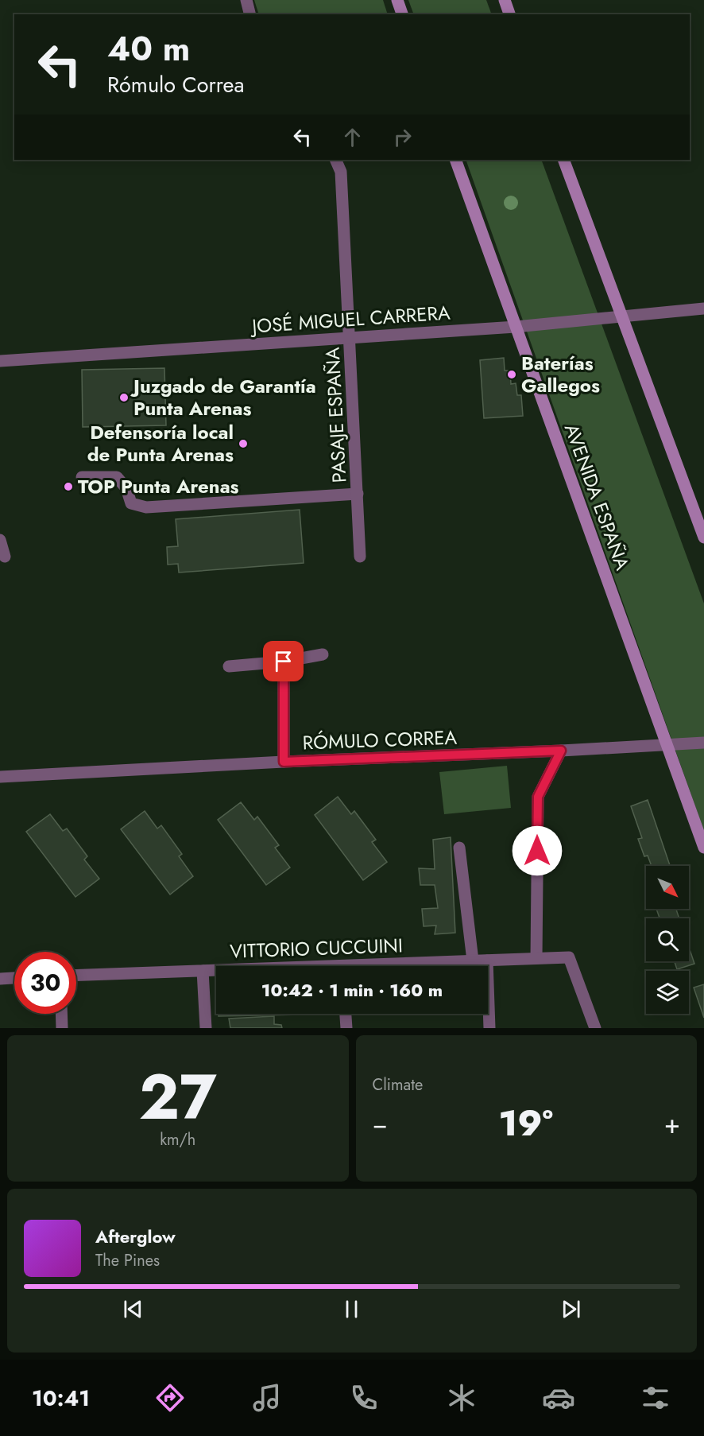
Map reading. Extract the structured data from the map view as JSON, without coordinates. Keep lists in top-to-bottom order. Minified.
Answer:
{"streets":{"main road":["AVENIDA ESPAÑA"],"street":["JOSÉ MIGUEL CARRERA","PASAJE ESPAÑA","RÓMULO CORREA","VITTORIO CUCCUINI"]},"crossings":[["JOSÉ MIGUEL CARRERA","PASAJE ESPAÑA"],["JOSÉ MIGUEL CARRERA","AVENIDA ESPAÑA"],["AVENIDA ESPAÑA","RÓMULO CORREA"]],"places":["Baterías Gallegos","Juzgado de Garantía Punta Arenas","Defensoría local de Punta Arenas","TOP Punta Arenas"],"north":"bottom right","page":{"turn":["40 m","Rómulo Correa"],"limit":"30","trip":"10:42 · 1 min · 160 m","tile":[["27","km/h"],"Climate"],"heat":["−","19°","+"],"song":["Afterglow","The Pines"],"tabs":"10:41"}}
